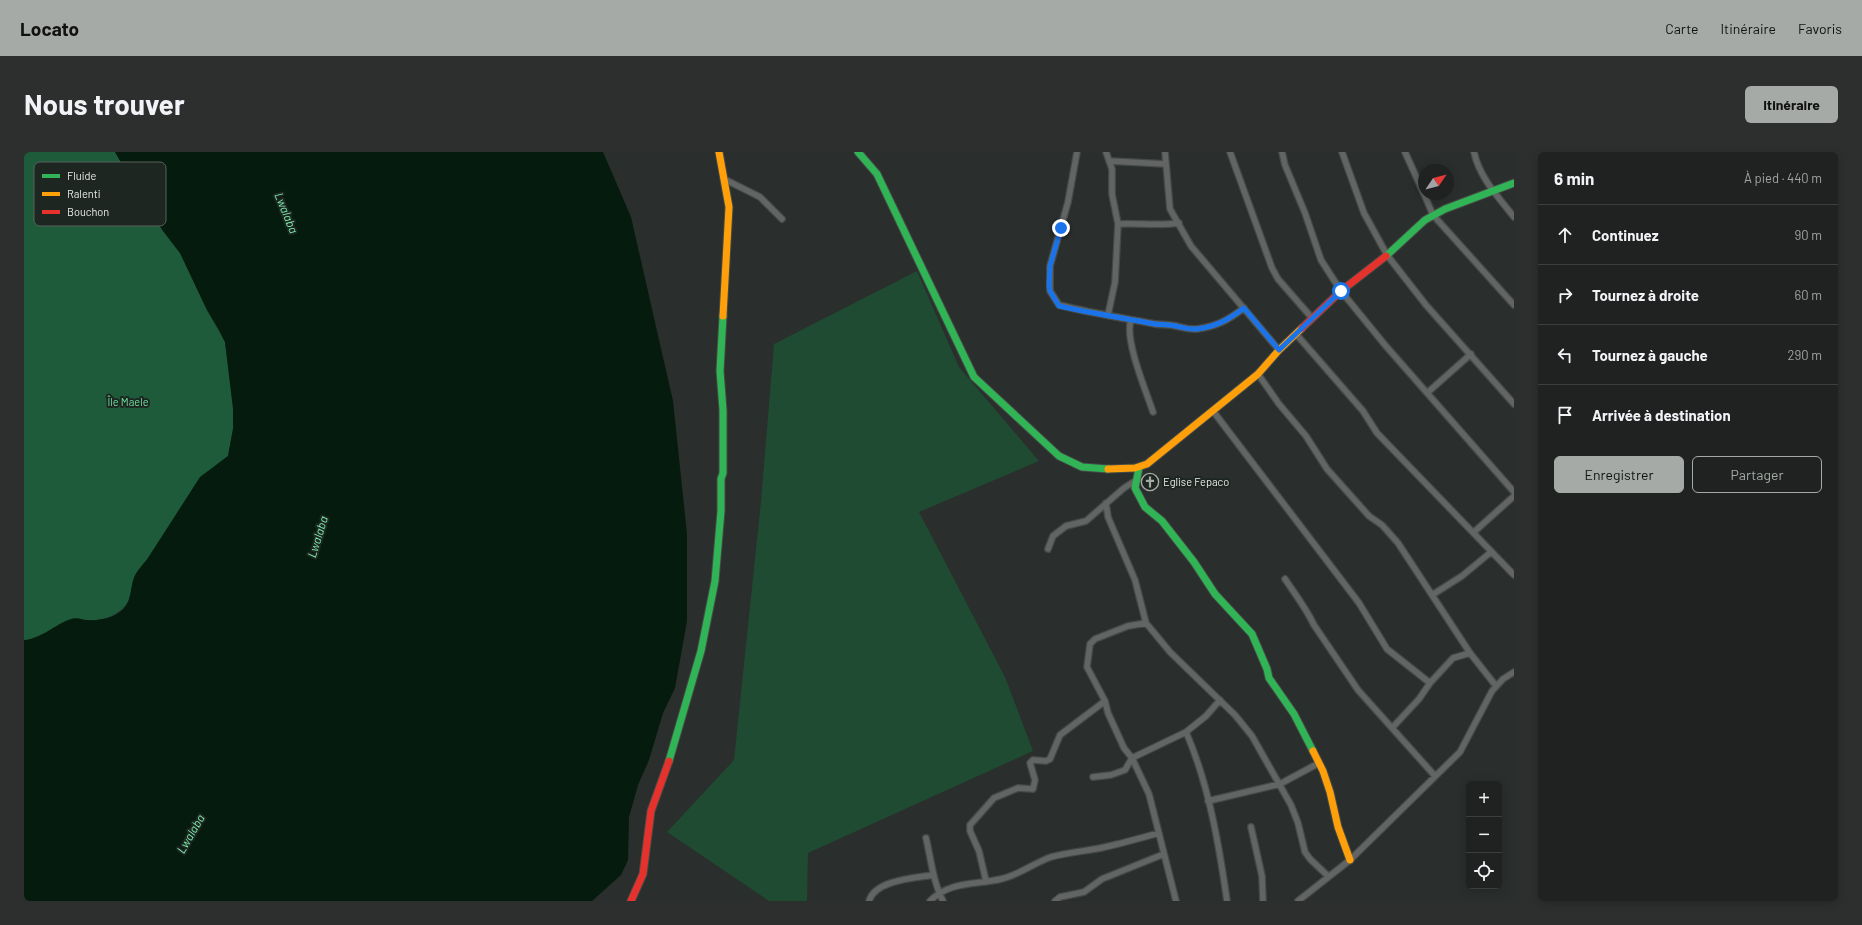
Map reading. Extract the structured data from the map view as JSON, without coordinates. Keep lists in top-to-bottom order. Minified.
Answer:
{"water":["Lwalaba"],"parks":["Île Maele"],"places":{"church":["Eglise Fepaco"]},"legend":["Fluide","Ralenti","Bouchon"],"north":"top right","page":{"header":"Locato","nav":["Carte","Itinéraire","Favoris"],"buttons":["Itinéraire",["Enregistrer","Partager"]],"title":"Nous trouver","heading":["6 min","À pied · 440 m"],"list":[["Continuez","90 m"],["Tournez à droite","60 m"],["Tournez à gauche","290 m"],"Arrivée à destination"],"map_buttons":["+","−"]}}
